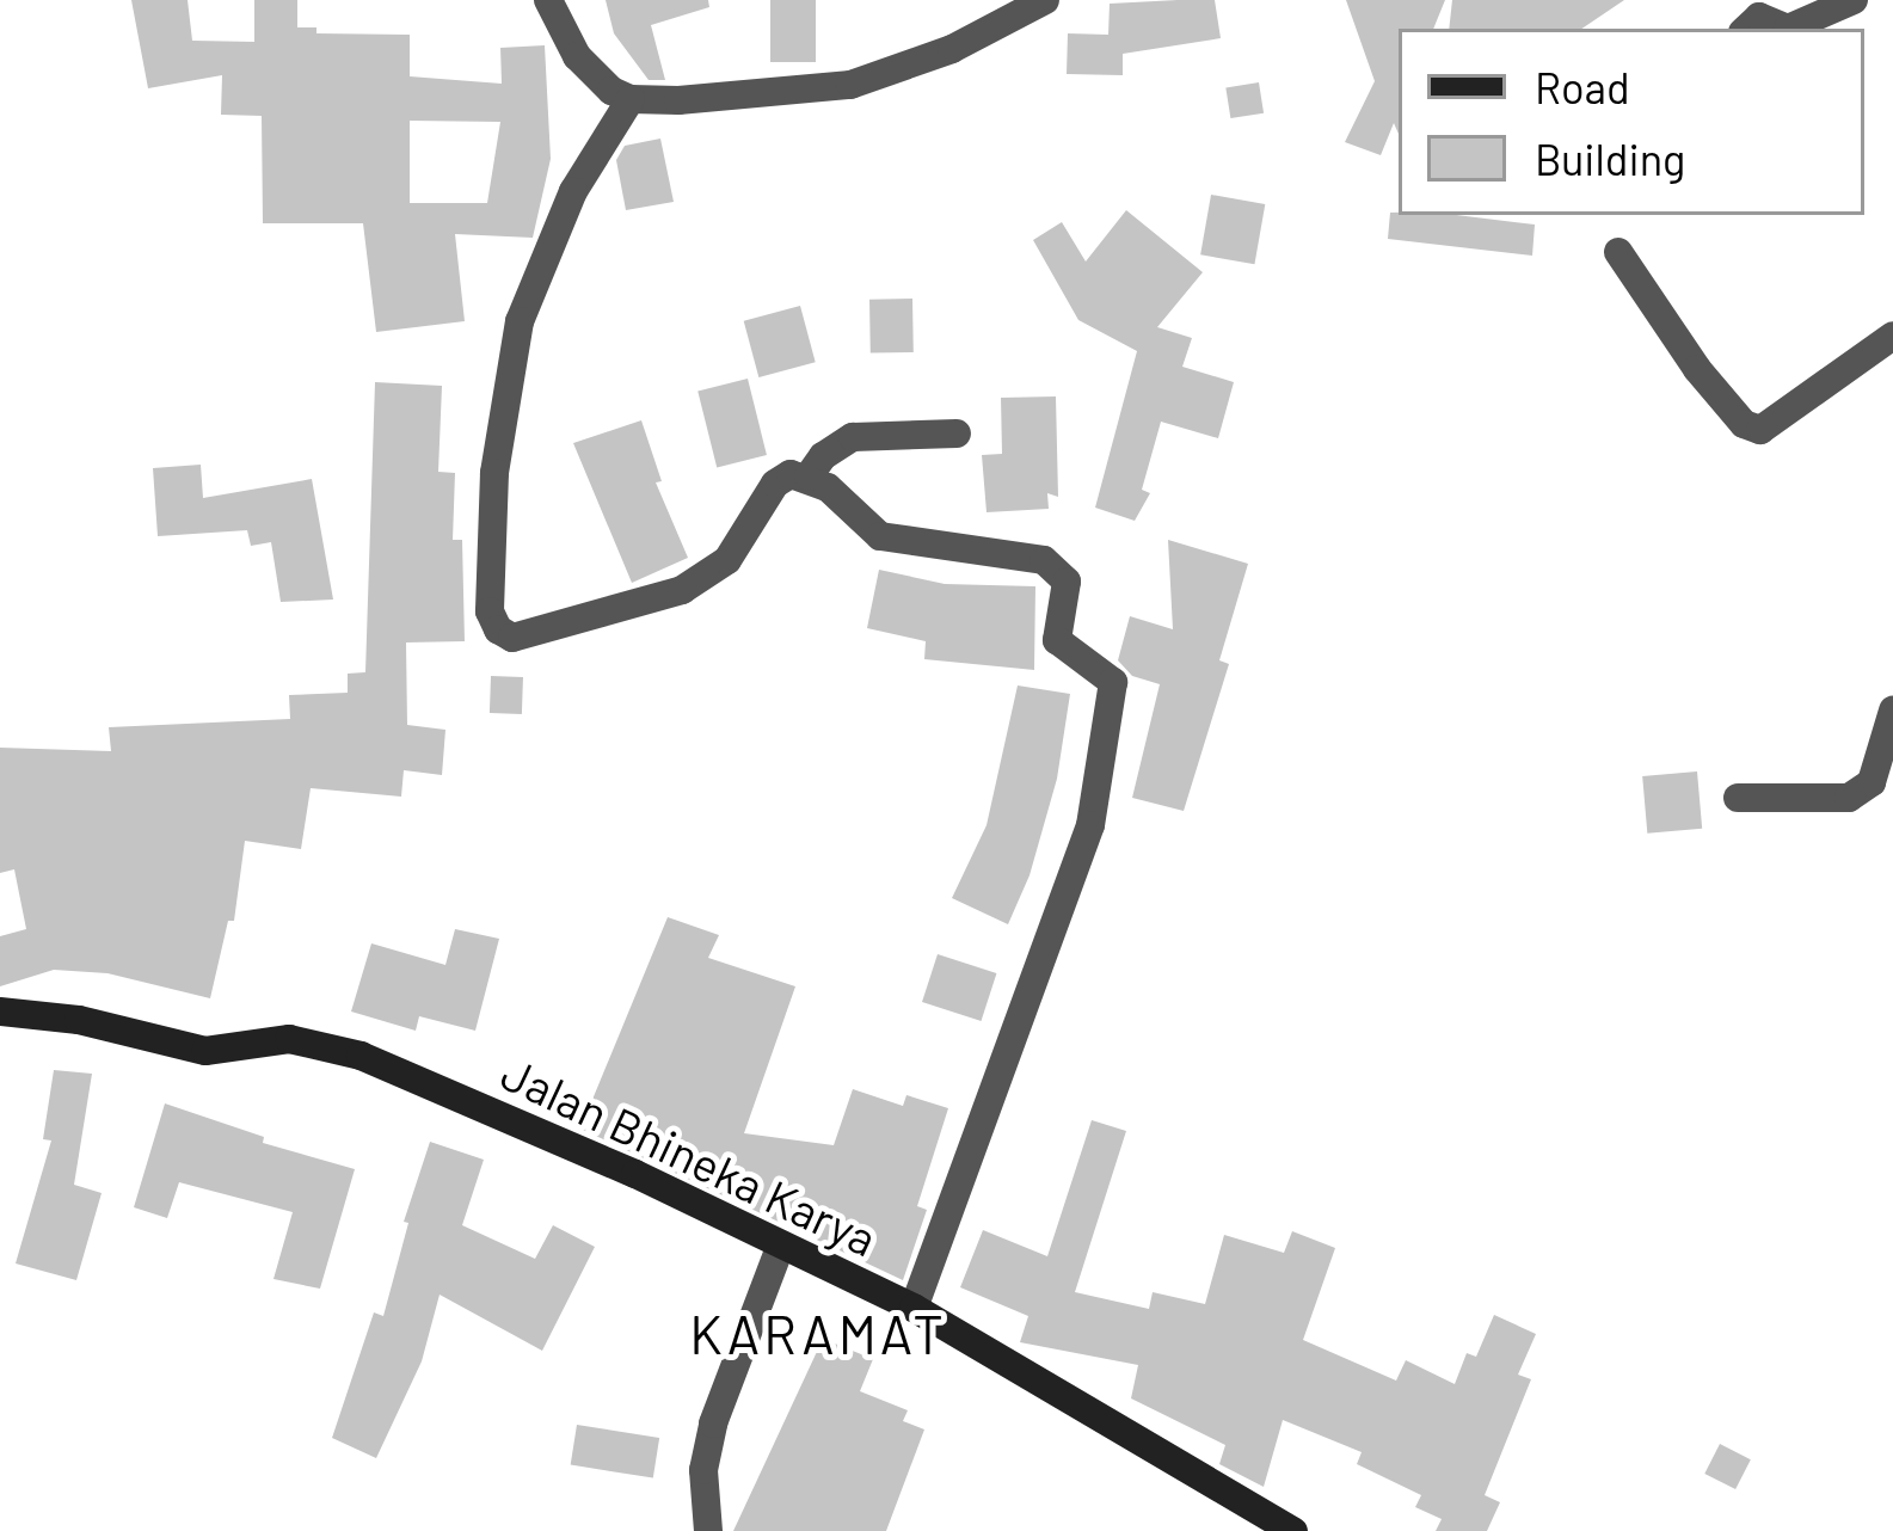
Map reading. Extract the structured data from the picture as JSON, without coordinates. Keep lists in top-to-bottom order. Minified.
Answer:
{"streets":{"street":["Jalan Bhineka Karya"]},"districts":["KARAMAT"],"legend":["Road","Building"]}
